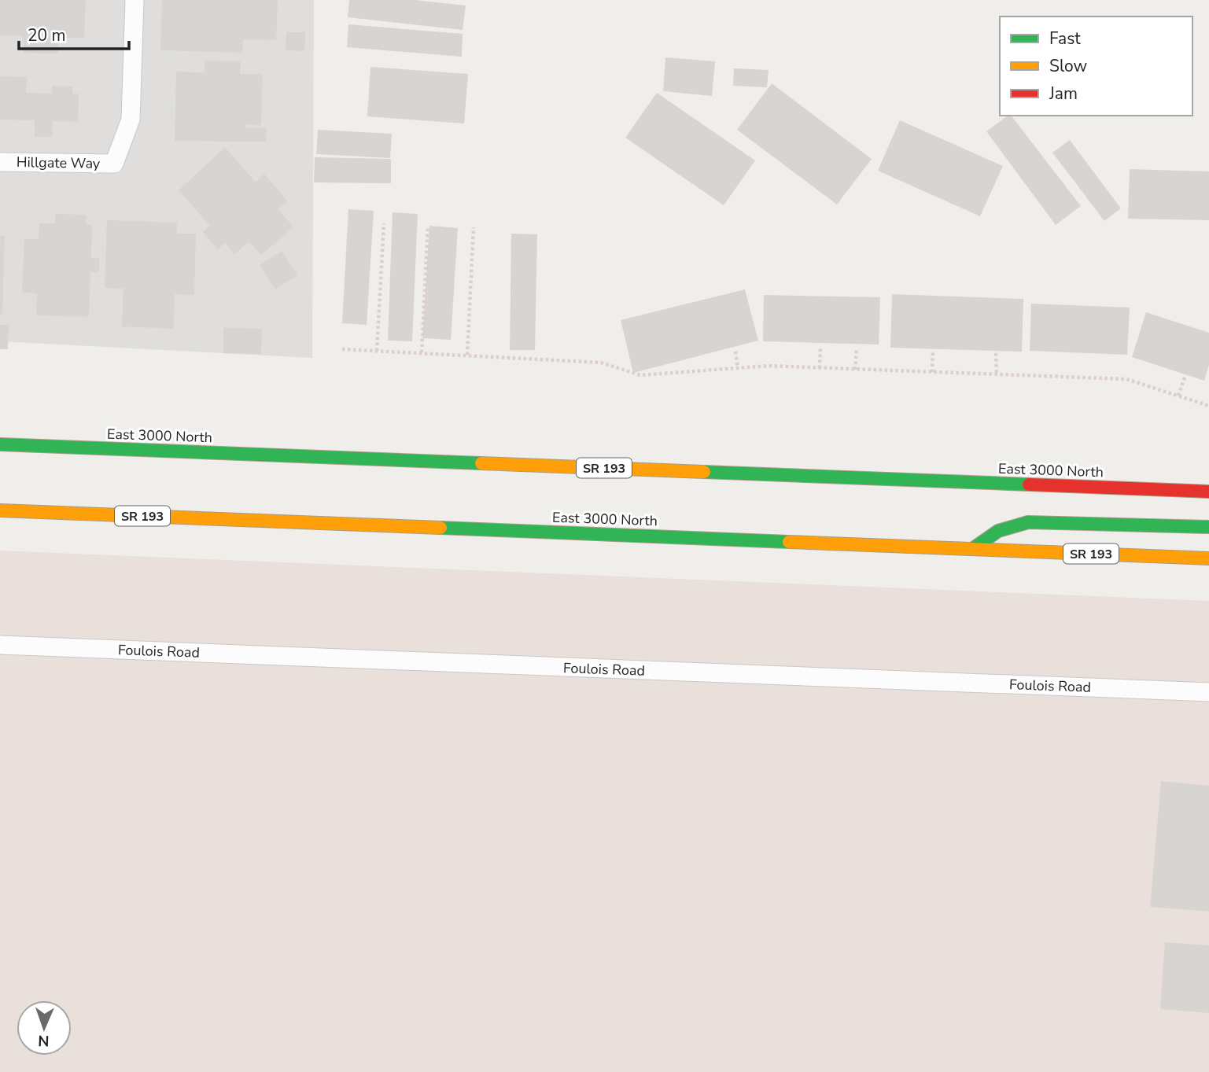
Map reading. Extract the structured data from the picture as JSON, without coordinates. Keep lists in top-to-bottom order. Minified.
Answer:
{"streets":{"main road":["East 3000 North","SR 193"],"lane":["Hillgate Way","Foulois Road"]},"legend":["Fast","Slow","Jam"],"scale_bar":"20 m","north":"bottom"}
